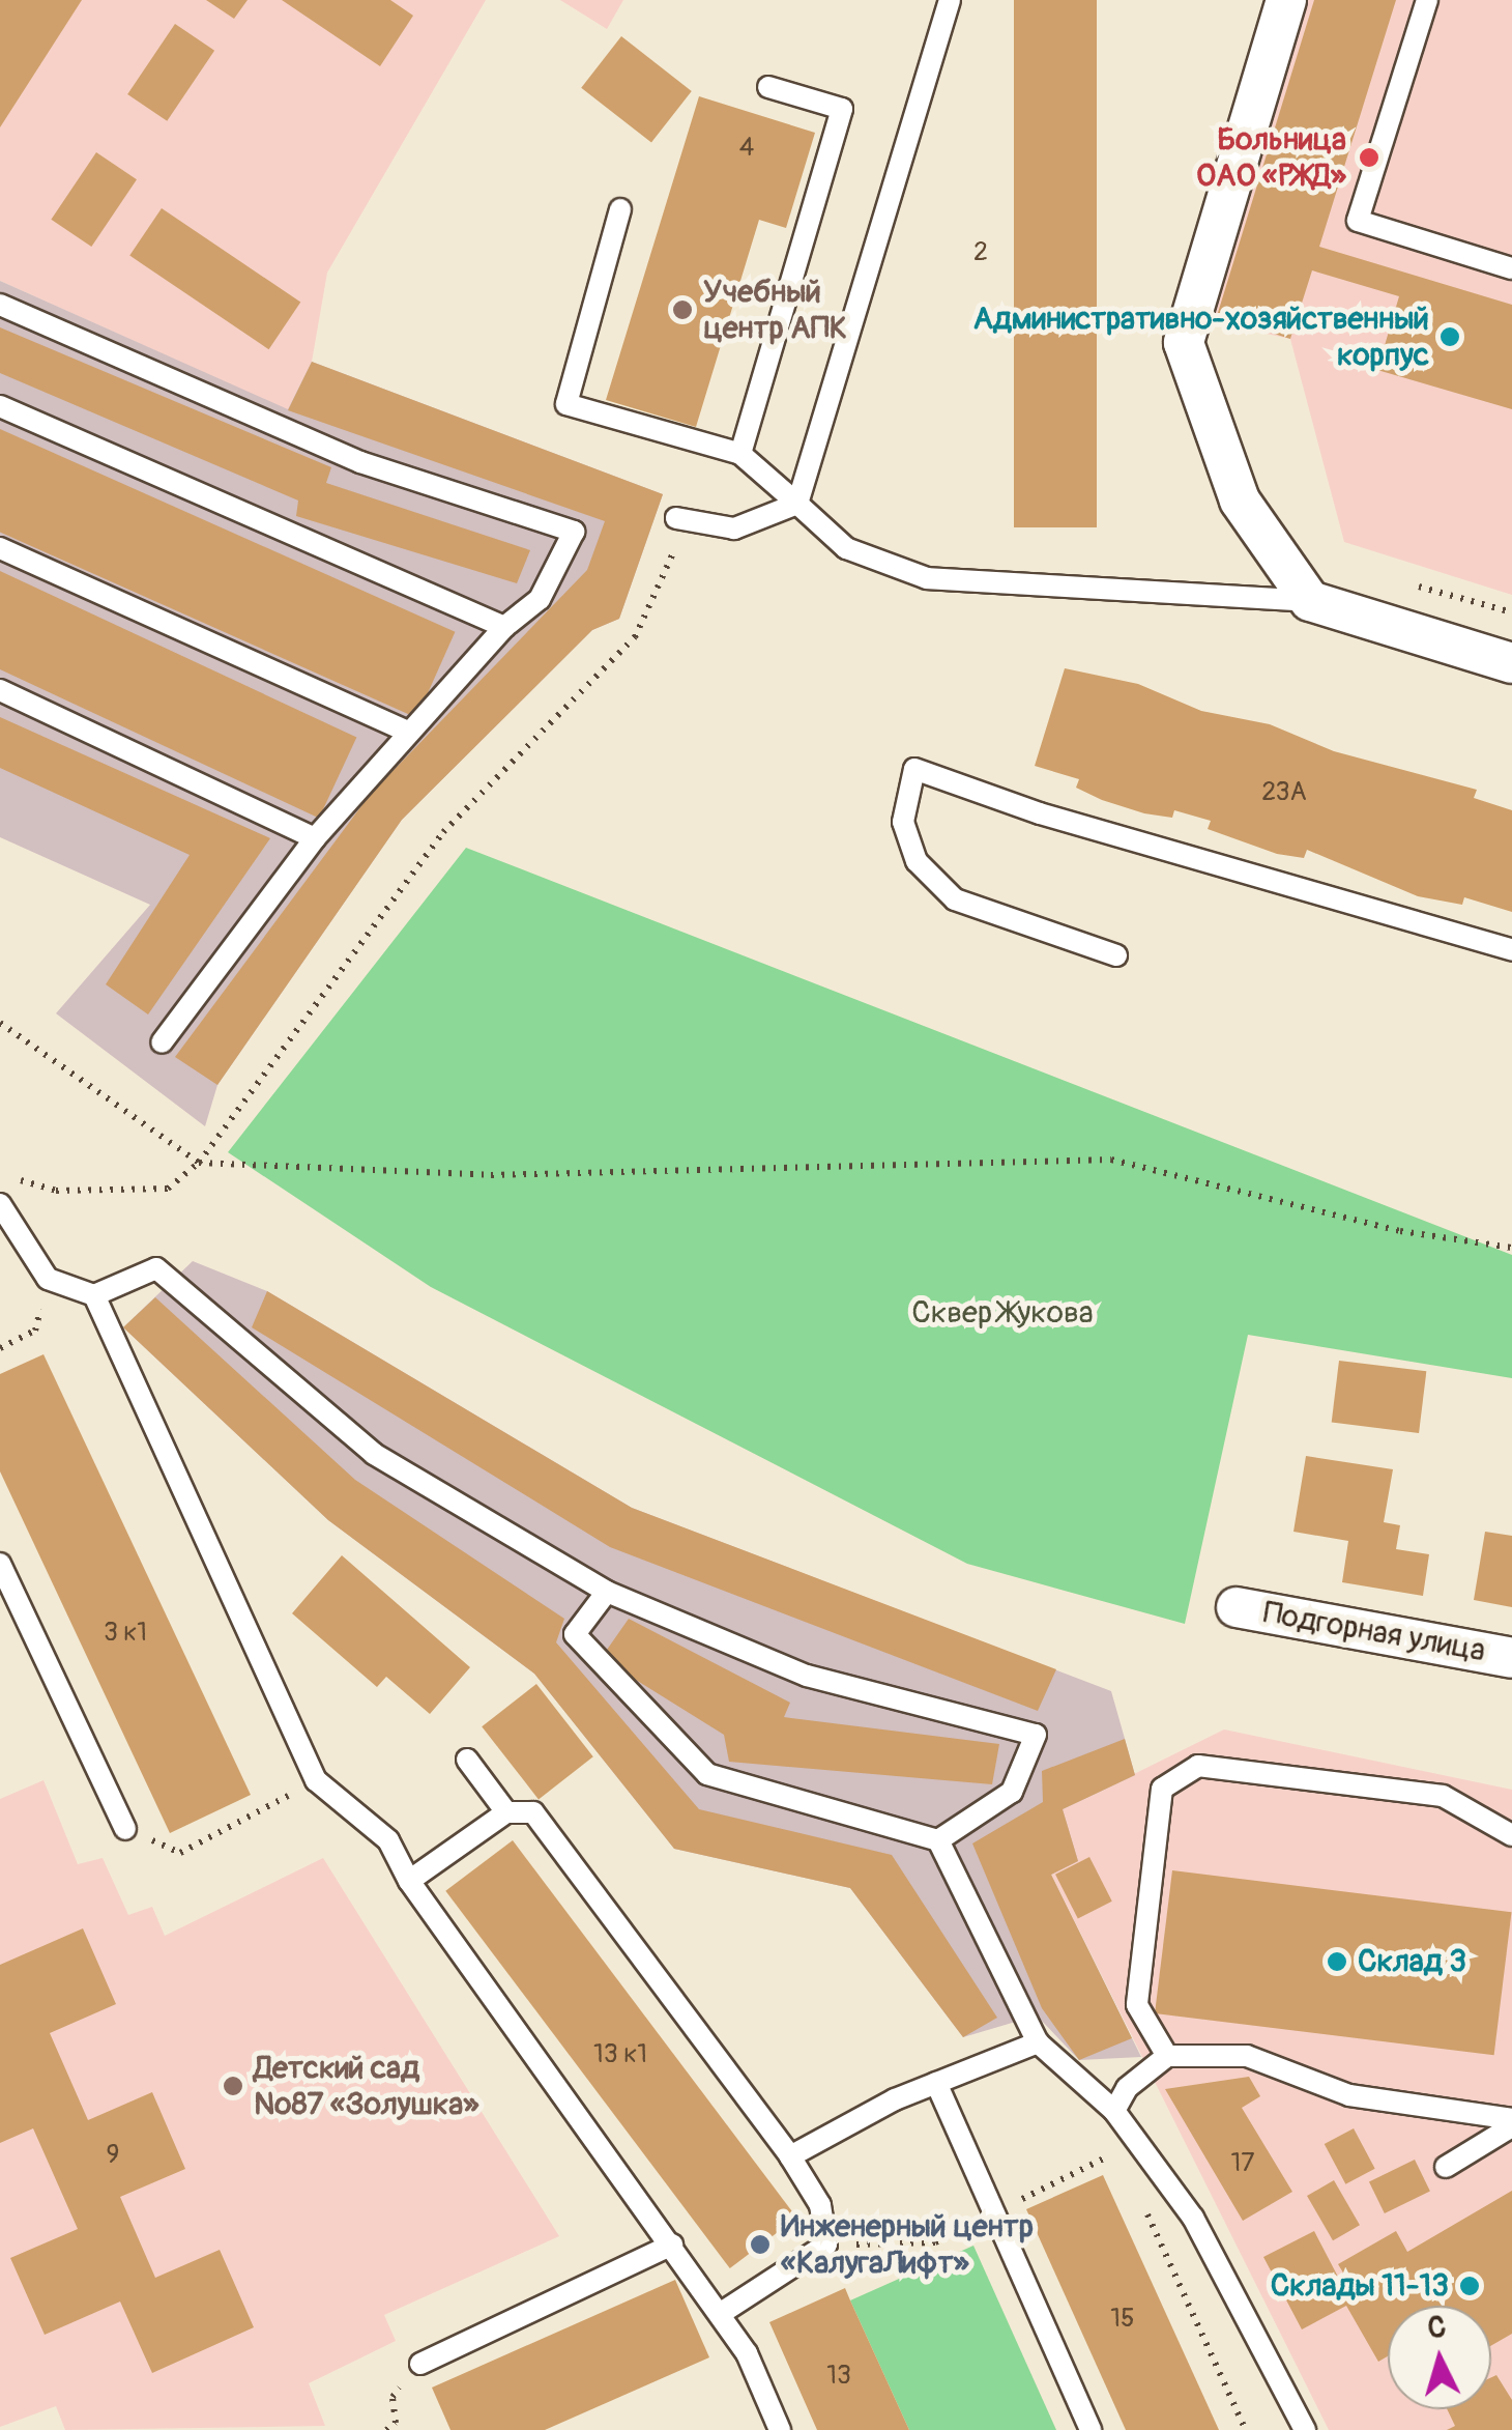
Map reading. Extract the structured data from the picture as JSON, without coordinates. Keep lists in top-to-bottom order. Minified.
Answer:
{"streets":{"street":["Подгорная улица"]},"parks":["Сквер Жукова"],"places":["Больница ОАО «РЖД»","Учебный центр АПК","Административно-хозяйственный корпус","Склад 3","Детский сад №87 «Золушка»","Инженерный центр «КалугаЛифт»","Склады 11-13"],"house_numbers":["4","2","23А","3 к1","13 к1","9","17","15","13"],"north":"top"}
